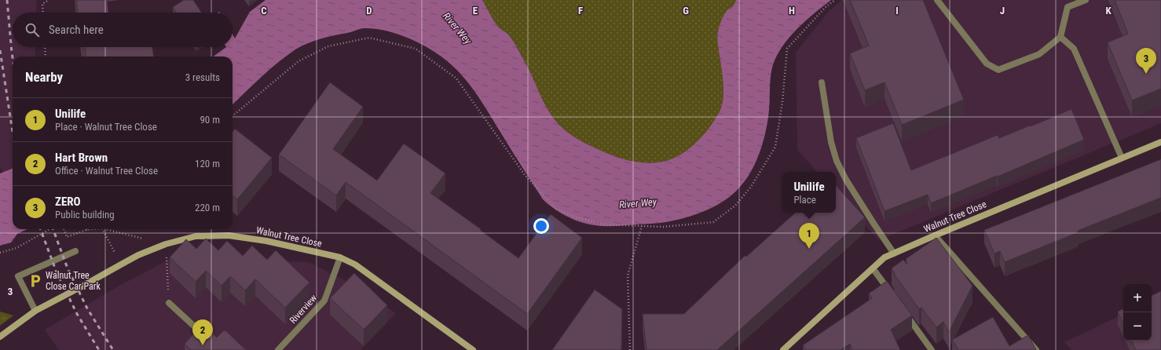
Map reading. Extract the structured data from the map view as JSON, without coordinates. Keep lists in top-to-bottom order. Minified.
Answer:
{"streets":{"street":["Walnut Tree Close"],"lane":["Riverview"]},"crossings":[["Walnut Tree Close","Riverview"]],"water":["River Wey"],"places":{"parking":["Walnut Tree Close Car Park"]},"page":{"search":"Search here","pins":["3","1","2"],"heading":["Nearby","3 results"],"list":[{"mark":"1","name":"Unilife","note":"Place · Walnut Tree Close","value":"90 m"},{"mark":"2","name":"Hart Brown","note":"Office · Walnut Tree Close","value":"120 m"},{"mark":"3","name":"ZERO","note":"Public building","value":"220 m"}],"popup":["Unilife","Place"],"map_buttons":["+","−"]},"grid":{"columns":["C","D","E","F","G","H","I","J","K"],"rows":["3"]}}
